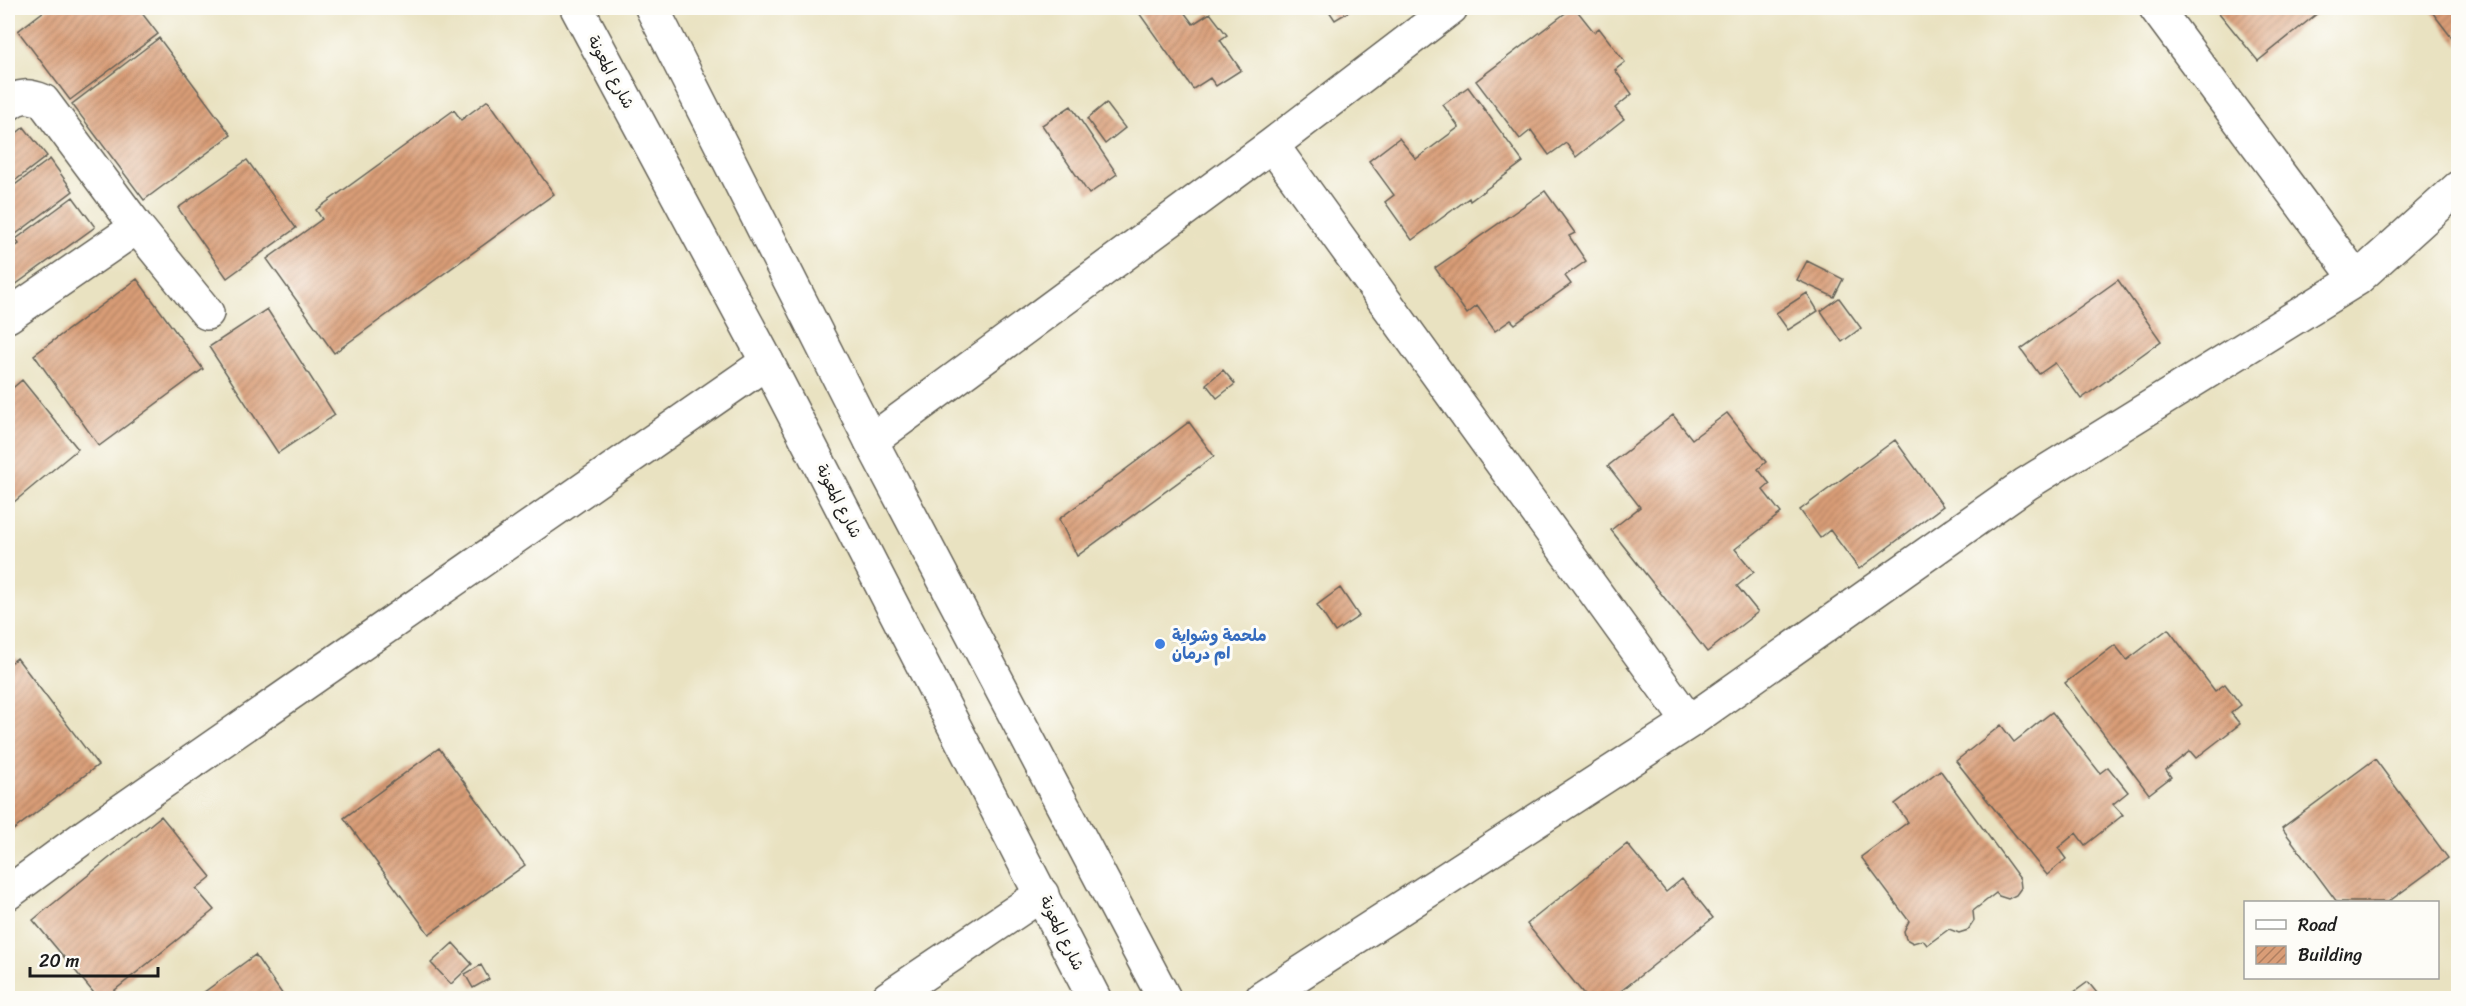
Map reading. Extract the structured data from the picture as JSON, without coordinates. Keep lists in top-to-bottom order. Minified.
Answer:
{"streets":{"main road":["شارع المعونة"]},"places":["ملحمة وشواية ام درمان"],"legend":["Road","Building"],"scale_bar":"20 m"}
